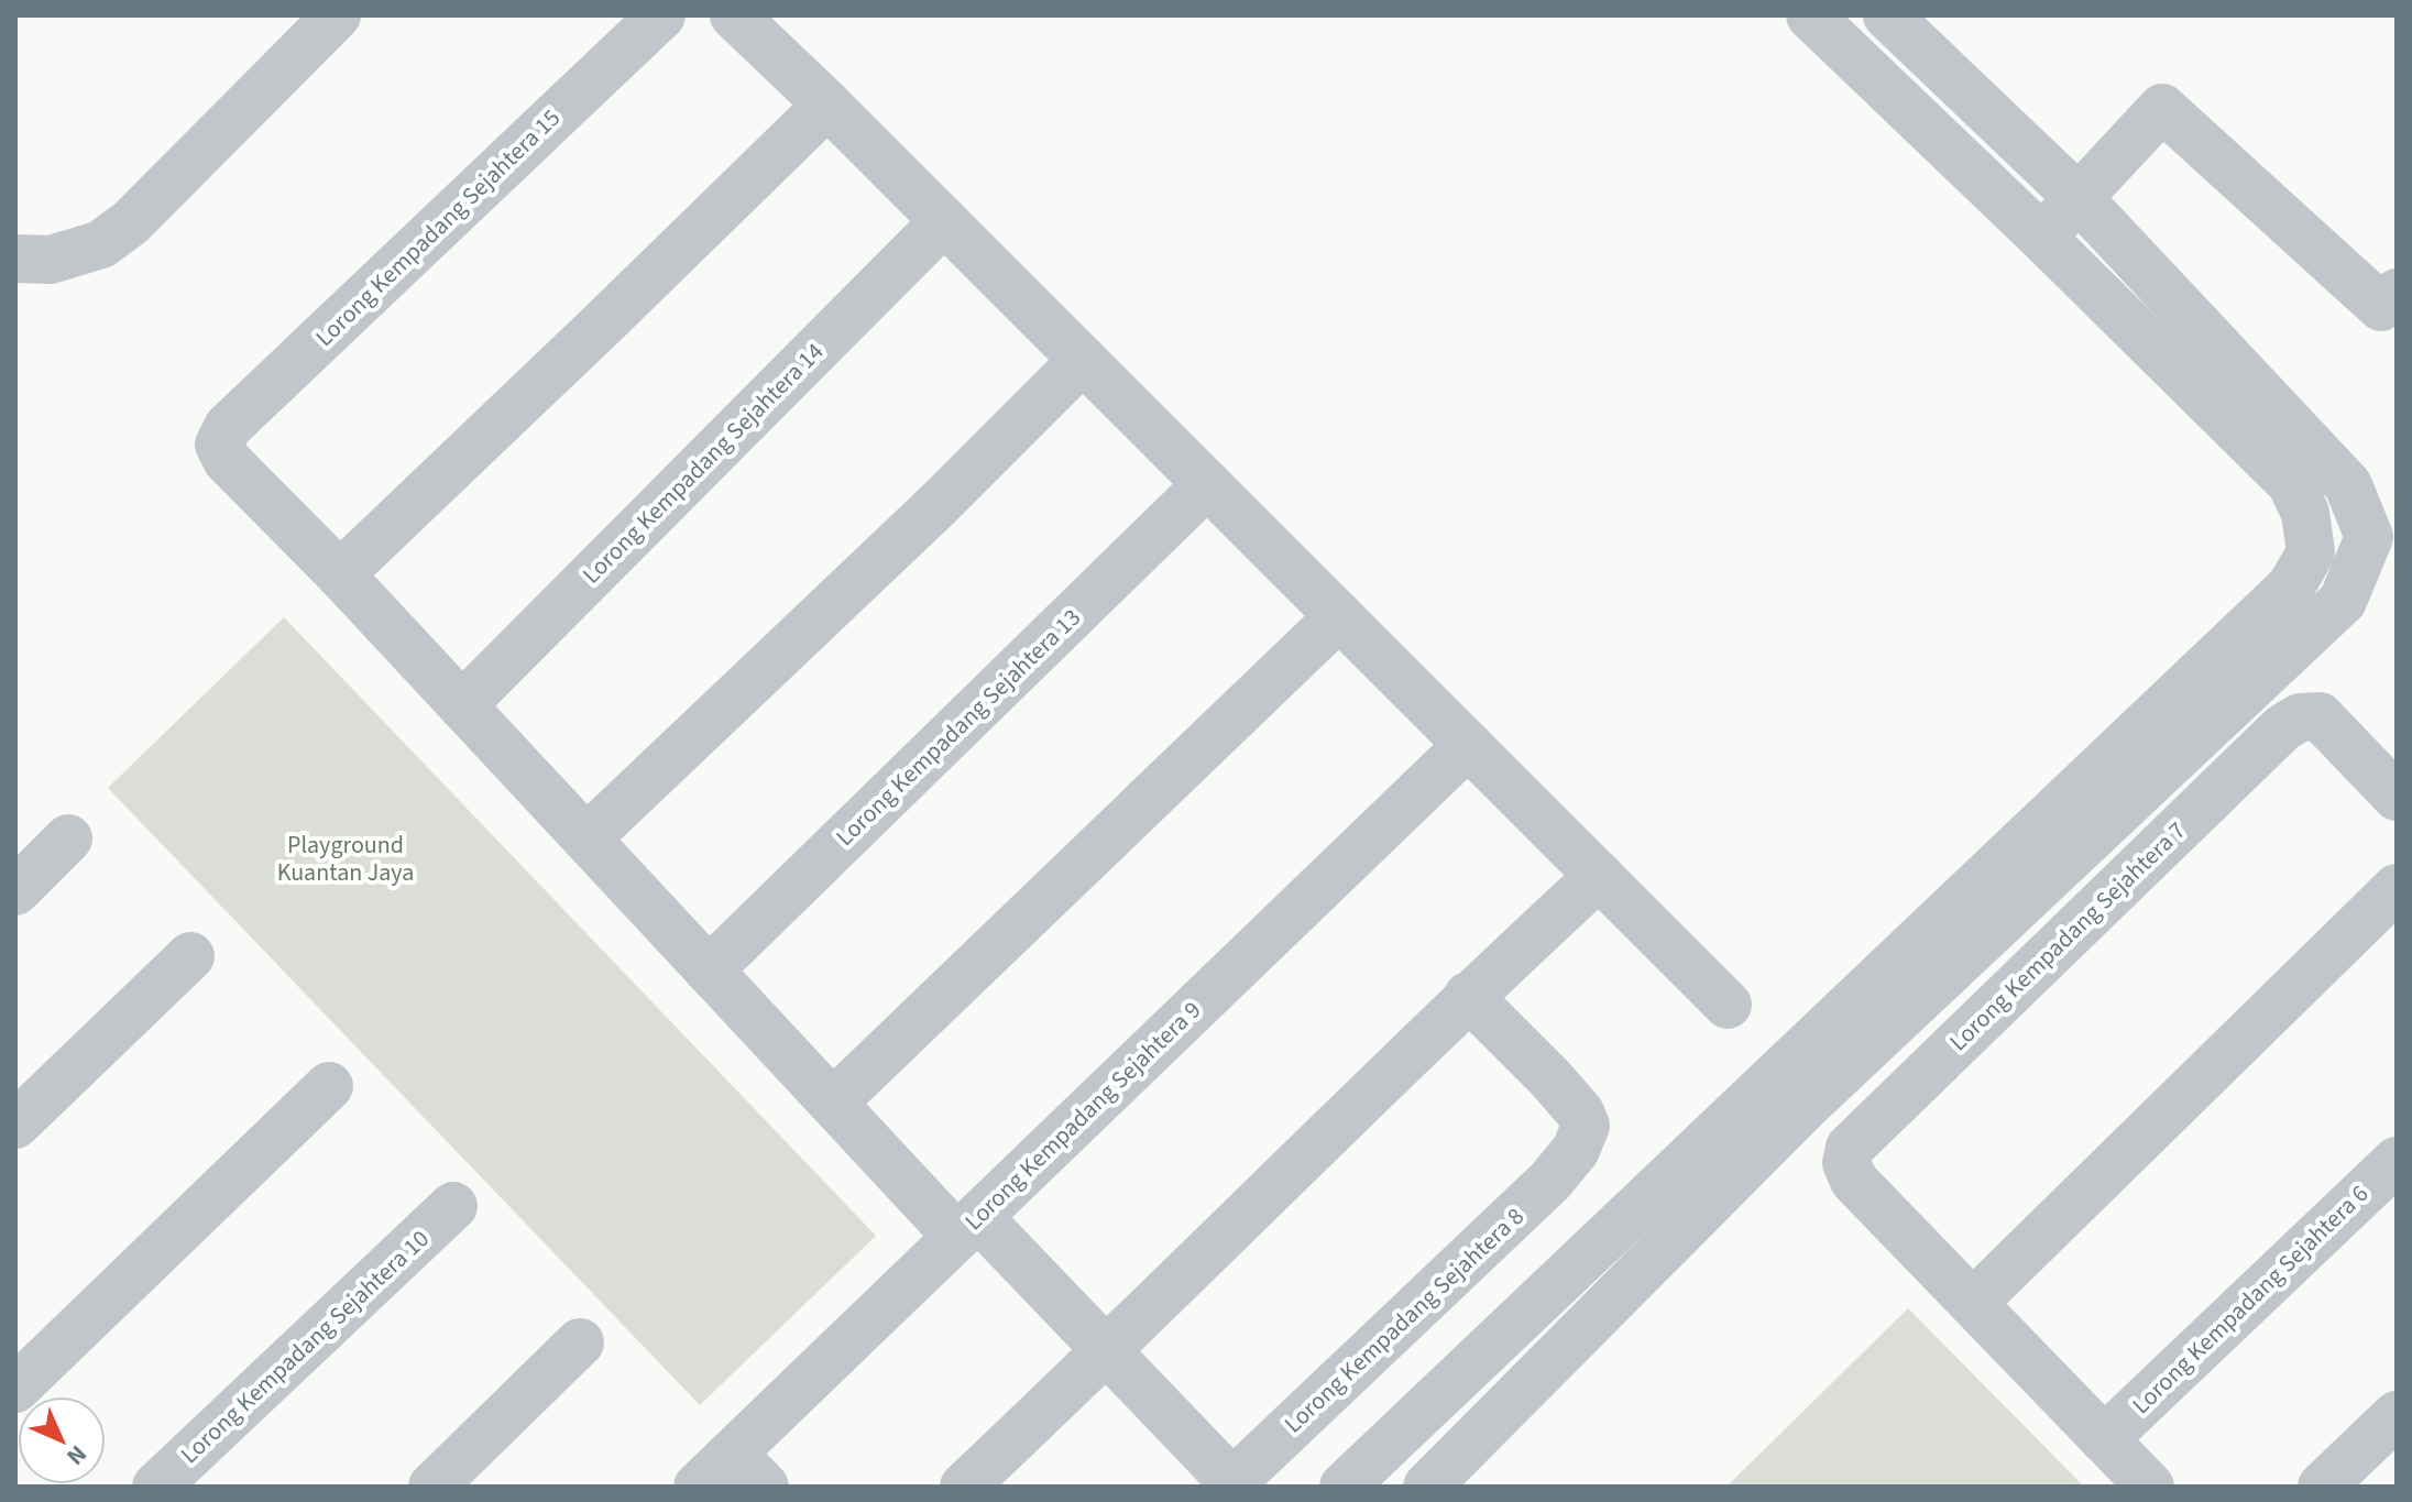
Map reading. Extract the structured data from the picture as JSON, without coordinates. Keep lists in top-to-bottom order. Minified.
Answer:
{"streets":{"street":["Lorong Kempadang Sejahtera 15","Lorong Kempadang Sejahtera 14","Lorong Kempadang Sejahtera 13","Lorong Kempadang Sejahtera 7","Lorong Kempadang Sejahtera 9","Lorong Kempadang Sejahtera 6","Lorong Kempadang Sejahtera 8","Lorong Kempadang Sejahtera 10"]},"parks":["Playground Kuantan Jaya"],"north":"bottom right"}
